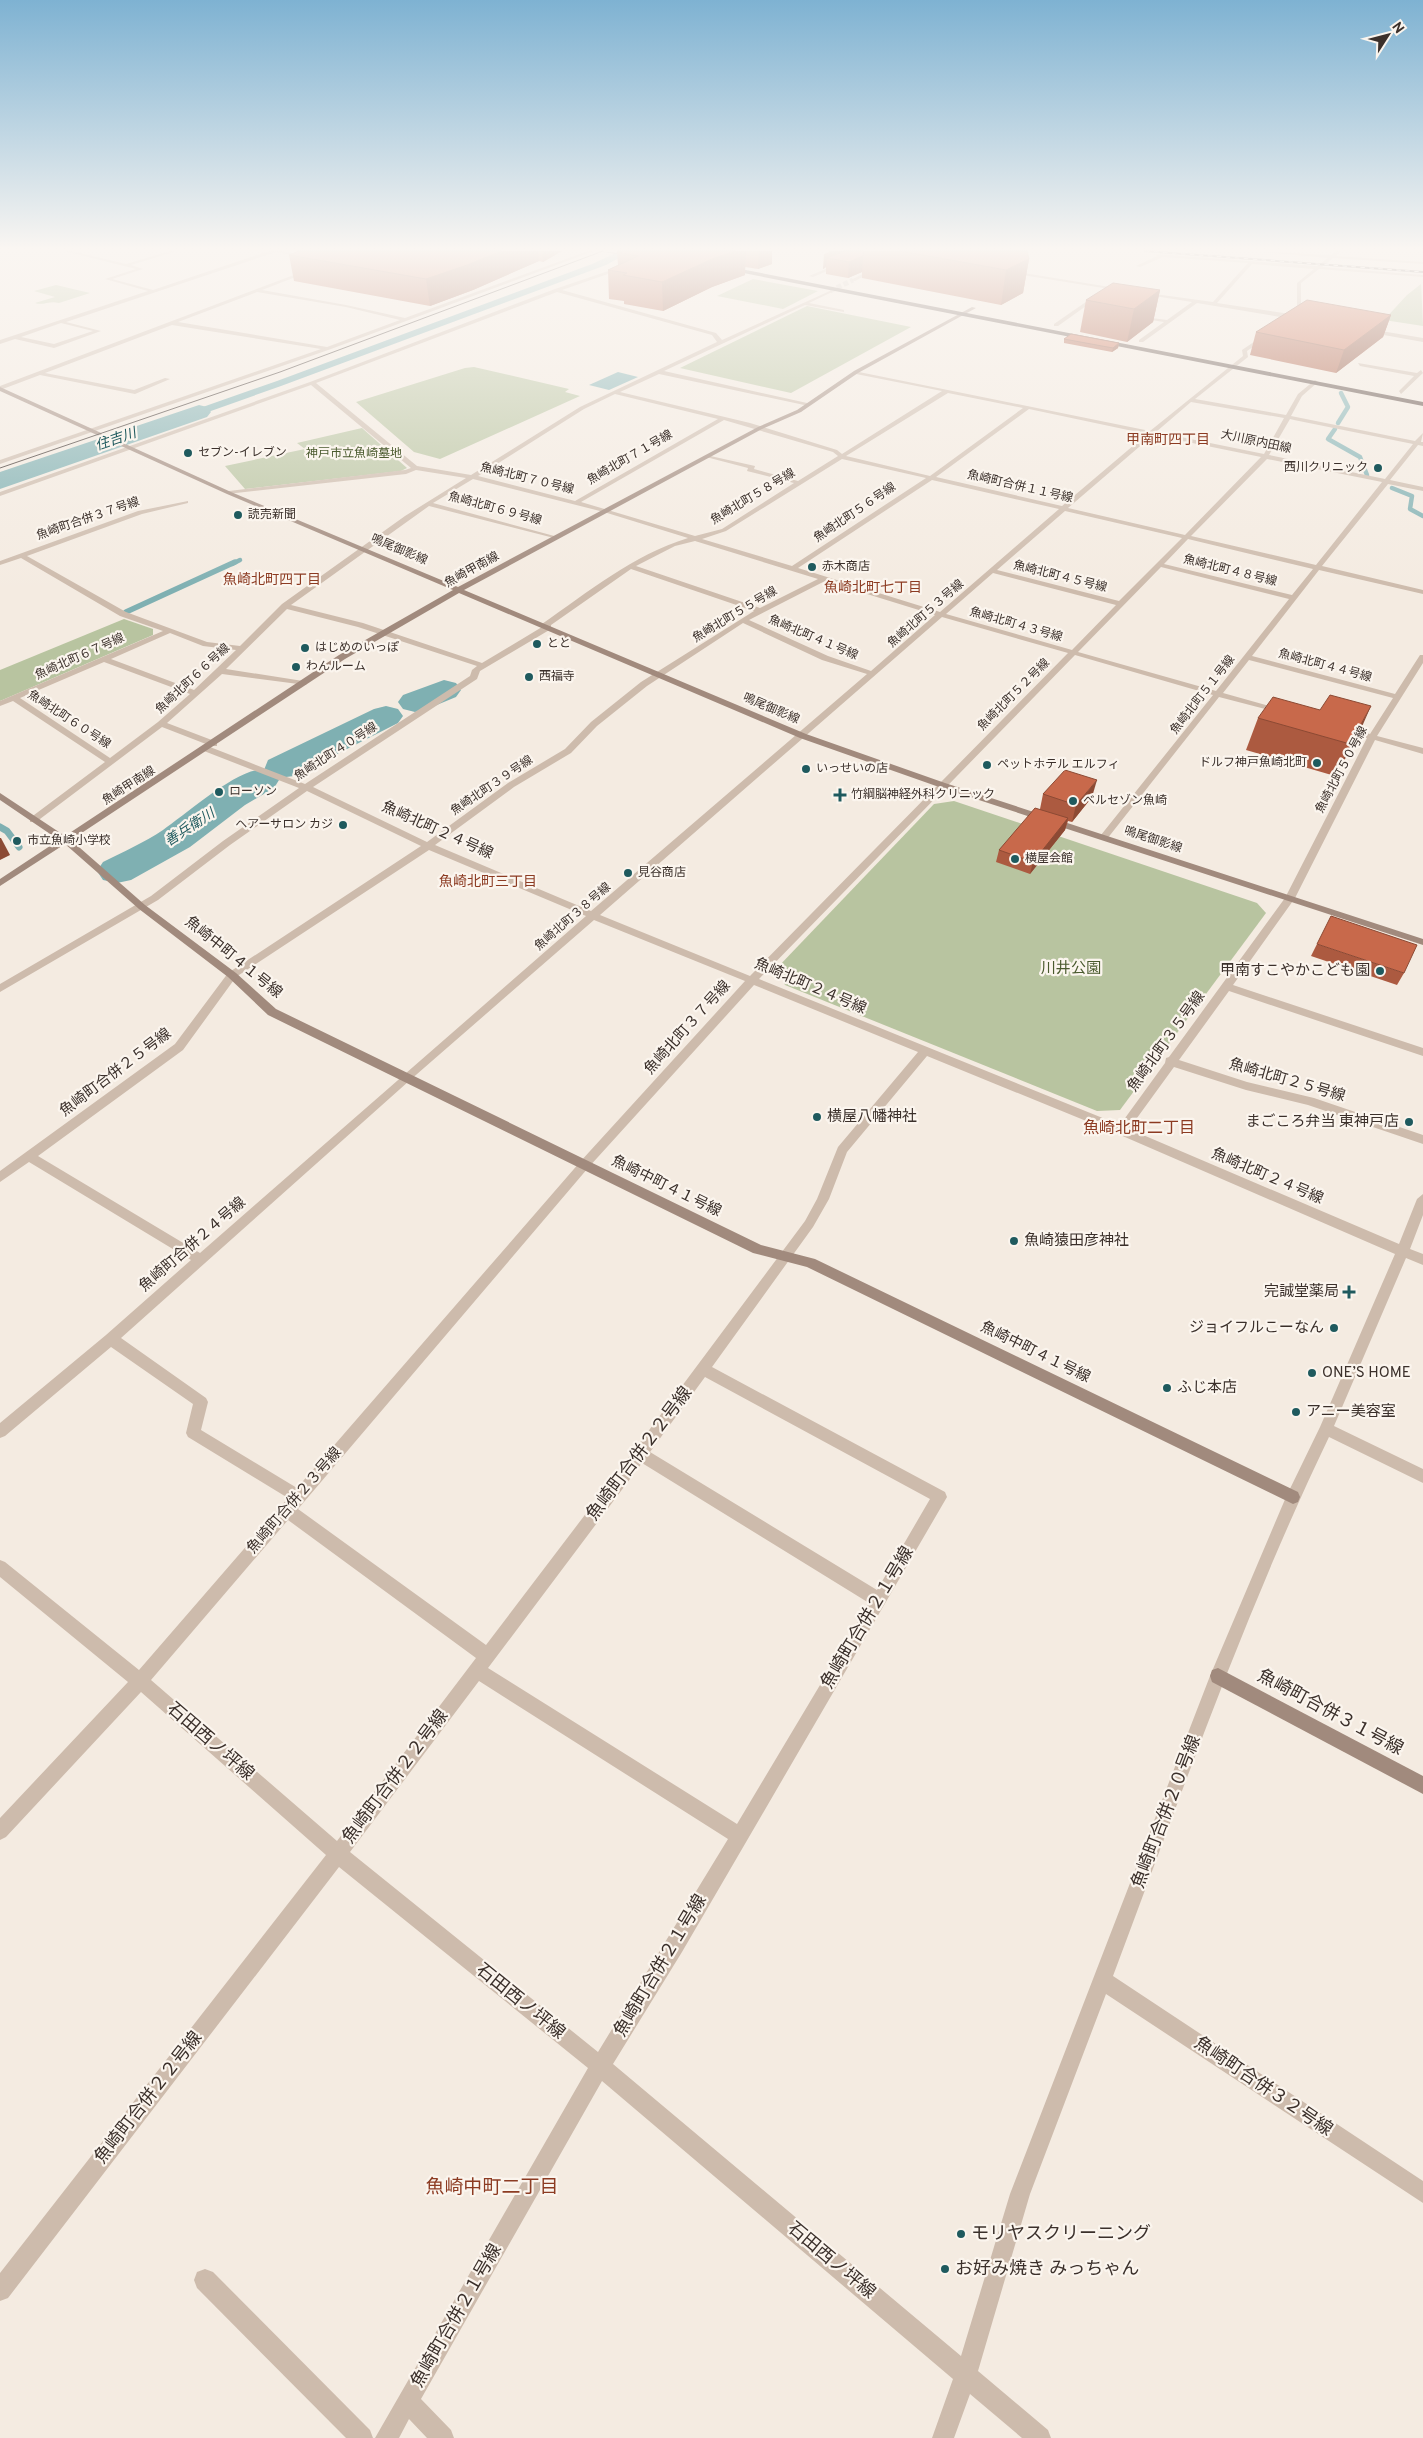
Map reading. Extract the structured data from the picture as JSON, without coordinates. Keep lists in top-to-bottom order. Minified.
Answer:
{"streets":{"street":["大川原内田線","魚崎北町７１号線","魚崎北町７０号線","魚崎町合併１１号線","魚崎北町５８号線","魚崎北町６９号線","魚崎北町５６号線","魚崎町合併３７号線","鳴尾御影線","魚崎甲南線","魚崎北町４８号線","魚崎北町４５号線","魚崎北町５３号線","魚崎北町５５号線","魚崎北町４３号線","魚崎北町４１号線","魚崎北町６７号線","魚崎北町４４号線","魚崎北町６６号線","魚崎北町５２号線","魚崎北町５１号線","魚崎北町６０号線","魚崎北町４０号線","魚崎北町５０号線","魚崎北町３９号線","魚崎北町２４号線","魚崎北町３８号線","魚崎中町４１号線","魚崎北町３７号線","魚崎北町３５号線","魚崎町合併２５号線","魚崎北町２５号線","魚崎町合併２４号線","魚崎町合併２２号線","魚崎町合併２３号線","魚崎町合併２１号線","魚崎町合併３１号線","石田西ノ坪線","魚崎町合併２０号線","魚崎町合併３２号線"]},"crossings":[["大川原内田線","魚崎北町５８号線"],["大川原内田線","魚崎北町５６号線"],["大川原内田線","魚崎甲南線"],["大川原内田線","魚崎北町５３号線"],["大川原内田線","魚崎北町５２号線"],["大川原内田線","魚崎北町５１号線"],["魚崎北町７１号線","魚崎北町７０号線"],["魚崎北町７１号線","魚崎町合併１１号線"],["魚崎北町７０号線","魚崎甲南線"],["魚崎北町７０号線","魚崎北町４３号線"],["魚崎北町７０号線","魚崎北町６６号線"],["魚崎町合併１１号線","魚崎北町５８号線"],["魚崎町合併１１号線","魚崎北町５６号線"],["魚崎町合併１１号線","魚崎甲南線"],["魚崎町合併１１号線","魚崎北町５３号線"],["魚崎町合併１１号線","魚崎北町６６号線"],["魚崎町合併１１号線","魚崎北町５２号線"],["魚崎町合併１１号線","魚崎北町５１号線"],["魚崎北町５８号線","鳴尾御影線"],["魚崎北町５８号線","魚崎北町４３号線"],["魚崎北町５８号線","魚崎北町４０号線"],["魚崎北町６９号線","魚崎甲南線"],["魚崎北町６９号線","魚崎北町６６号線"],["魚崎北町５６号線","魚崎北町４３号線"],["鳴尾御影線","魚崎甲南線"],["鳴尾御影線","魚崎北町５３号線"],["鳴尾御影線","魚崎北町５５号線"],["鳴尾御影線","魚崎北町６６号線"],["鳴尾御影線","魚崎北町５２号線"],["鳴尾御影線","魚崎北町５１号線"],["鳴尾御影線","魚崎北町４０号線"],["鳴尾御影線","魚崎北町５０号線"],["鳴尾御影線","魚崎北町３９号線"],["鳴尾御影線","魚崎北町３８号線"],["鳴尾御影線","魚崎北町３７号線"],["鳴尾御影線","魚崎北町３５号線"],["魚崎甲南線","魚崎北町４３号線"],["魚崎甲南線","魚崎北町２４号線"],["魚崎甲南線","魚崎中町４１号線"],["魚崎北町４８号線","魚崎北町５２号線"],["魚崎北町４８号線","魚崎北町５１号線"],["魚崎北町４５号線","魚崎北町５３号線"],["魚崎北町４５号線","魚崎北町５２号線"],["魚崎北町５３号線","魚崎北町４３号線"],["魚崎北町５３号線","魚崎北町４１号線"],["魚崎北町５３号線","魚崎北町３８号線"],["魚崎北町５５号線","魚崎北町４３号線"],["魚崎北町５５号線","魚崎北町４１号線"],["魚崎北町５５号線","魚崎北町３９号線"],["魚崎北町４３号線","魚崎北町５２号線"],["魚崎北町４３号線","魚崎北町５１号線"],["魚崎北町６７号線","魚崎北町６０号線"],["魚崎北町４４号線","魚崎北町５１号線"],["魚崎北町４４号線","魚崎北町５０号線"],["魚崎北町６６号線","魚崎北町６０号線"],["魚崎北町６６号線","魚崎北町２４号線"],["魚崎北町６６号線","魚崎中町４１号線"],["魚崎北町５２号線","魚崎北町３７号線"],["魚崎北町４０号線","魚崎北町２４号線"],["魚崎北町４０号線","魚崎中町４１号線"],["魚崎北町５０号線","魚崎北町３５号線"],["魚崎北町３９号線","魚崎北町２４号線"],["魚崎北町３９号線","魚崎中町４１号線"],["魚崎北町３９号線","魚崎町合併２５号線"],["魚崎北町２４号線","魚崎北町３８号線"],["魚崎北町２４号線","魚崎北町３７号線"],["魚崎北町２４号線","魚崎北町３５号線"],["魚崎北町２４号線","魚崎町合併２２号線"],["魚崎北町２４号線","魚崎町合併２０号線"],["魚崎北町３８号線","魚崎中町４１号線"],["魚崎北町３８号線","魚崎町合併２４号線"],["魚崎中町４１号線","魚崎北町３７号線"],["魚崎中町４１号線","魚崎町合併２５号線"],["魚崎中町４１号線","魚崎町合併２４号線"],["魚崎中町４１号線","魚崎町合併２２号線"],["魚崎中町４１号線","魚崎町合併２３号線"],["魚崎中町４１号線","魚崎町合併２０号線"],["魚崎北町３７号線","魚崎町合併２３号線"],["魚崎北町３５号線","魚崎北町２５号線"],["魚崎町合併２２号線","魚崎町合併２１号線"],["魚崎町合併２２号線","石田西ノ坪線"],["魚崎町合併２３号線","石田西ノ坪線"],["魚崎町合併２１号線","石田西ノ坪線"],["魚崎町合併３１号線","魚崎町合併２０号線"],["石田西ノ坪線","魚崎町合併２０号線"],["魚崎町合併２０号線","魚崎町合併３２号線"]],"districts":["甲南町四丁目","魚崎北町四丁目","魚崎北町七丁目","魚崎北町三丁目","魚崎北町二丁目","魚崎中町二丁目"],"water":["住吉川","善兵衛川"],"parks":["神戸市立魚崎墓地","川井公園"],"places":{"other":["セブン-イレブン","西川クリニック","読売新聞","赤木商店","とと","はじめのいっぽ","わんルーム","西福寺","ドルフ神戸魚崎北町","ペットホテル エルフィ","いっせいの店","ローソン","ベルセゾン魚崎","ヘアーサロン カジ","市立魚崎小学校","横屋会館","見谷商店","甲南すこやかこども園","横屋八幡神社","まごころ弁当 東神戸店","魚崎猿田彦神社","ジョイフルこーなん","ONE’S HOME","ふじ本店","アニー美容室","モリヤスクリーニング","お好み焼き みっちゃん"],"health":["竹綱脳神経外科クリニック","完誠堂薬局"]},"north":"top right"}
